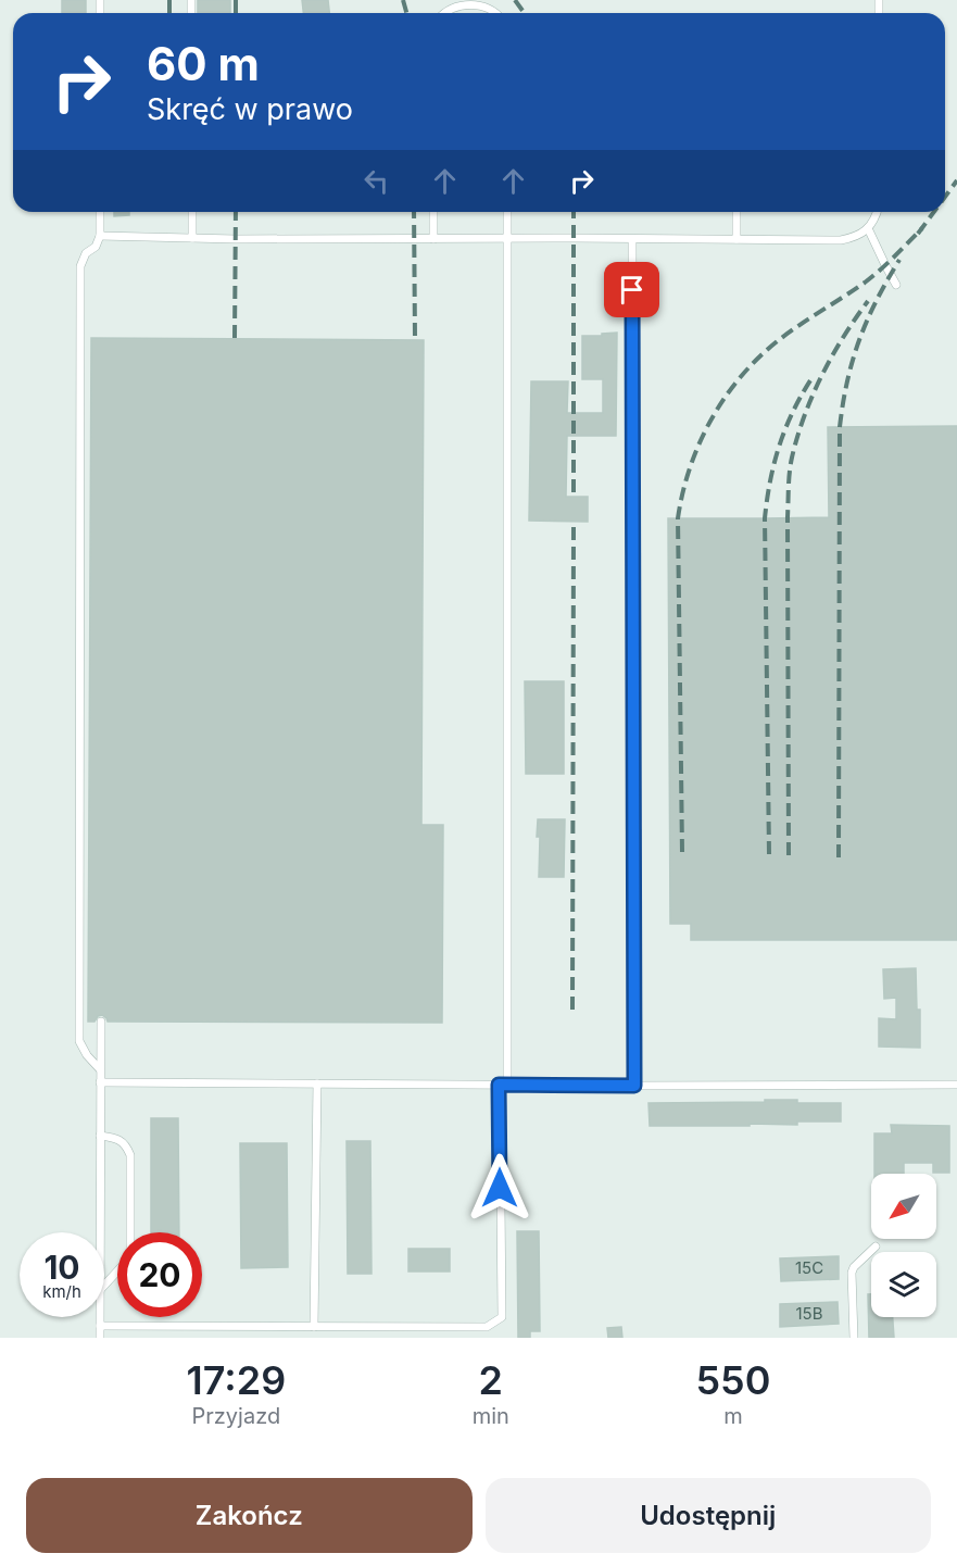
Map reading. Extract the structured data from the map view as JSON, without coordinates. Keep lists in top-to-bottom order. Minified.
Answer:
{"house_numbers":["15C","15B"],"north":"bottom left","page":{"turn":["60 m","Skręć w prawo"],"speed":"10 km/h","limit":"20","eta":["17:29","Przyjazd","2","min","550","m"],"buttons":["Zakończ","Udostępnij"]}}
